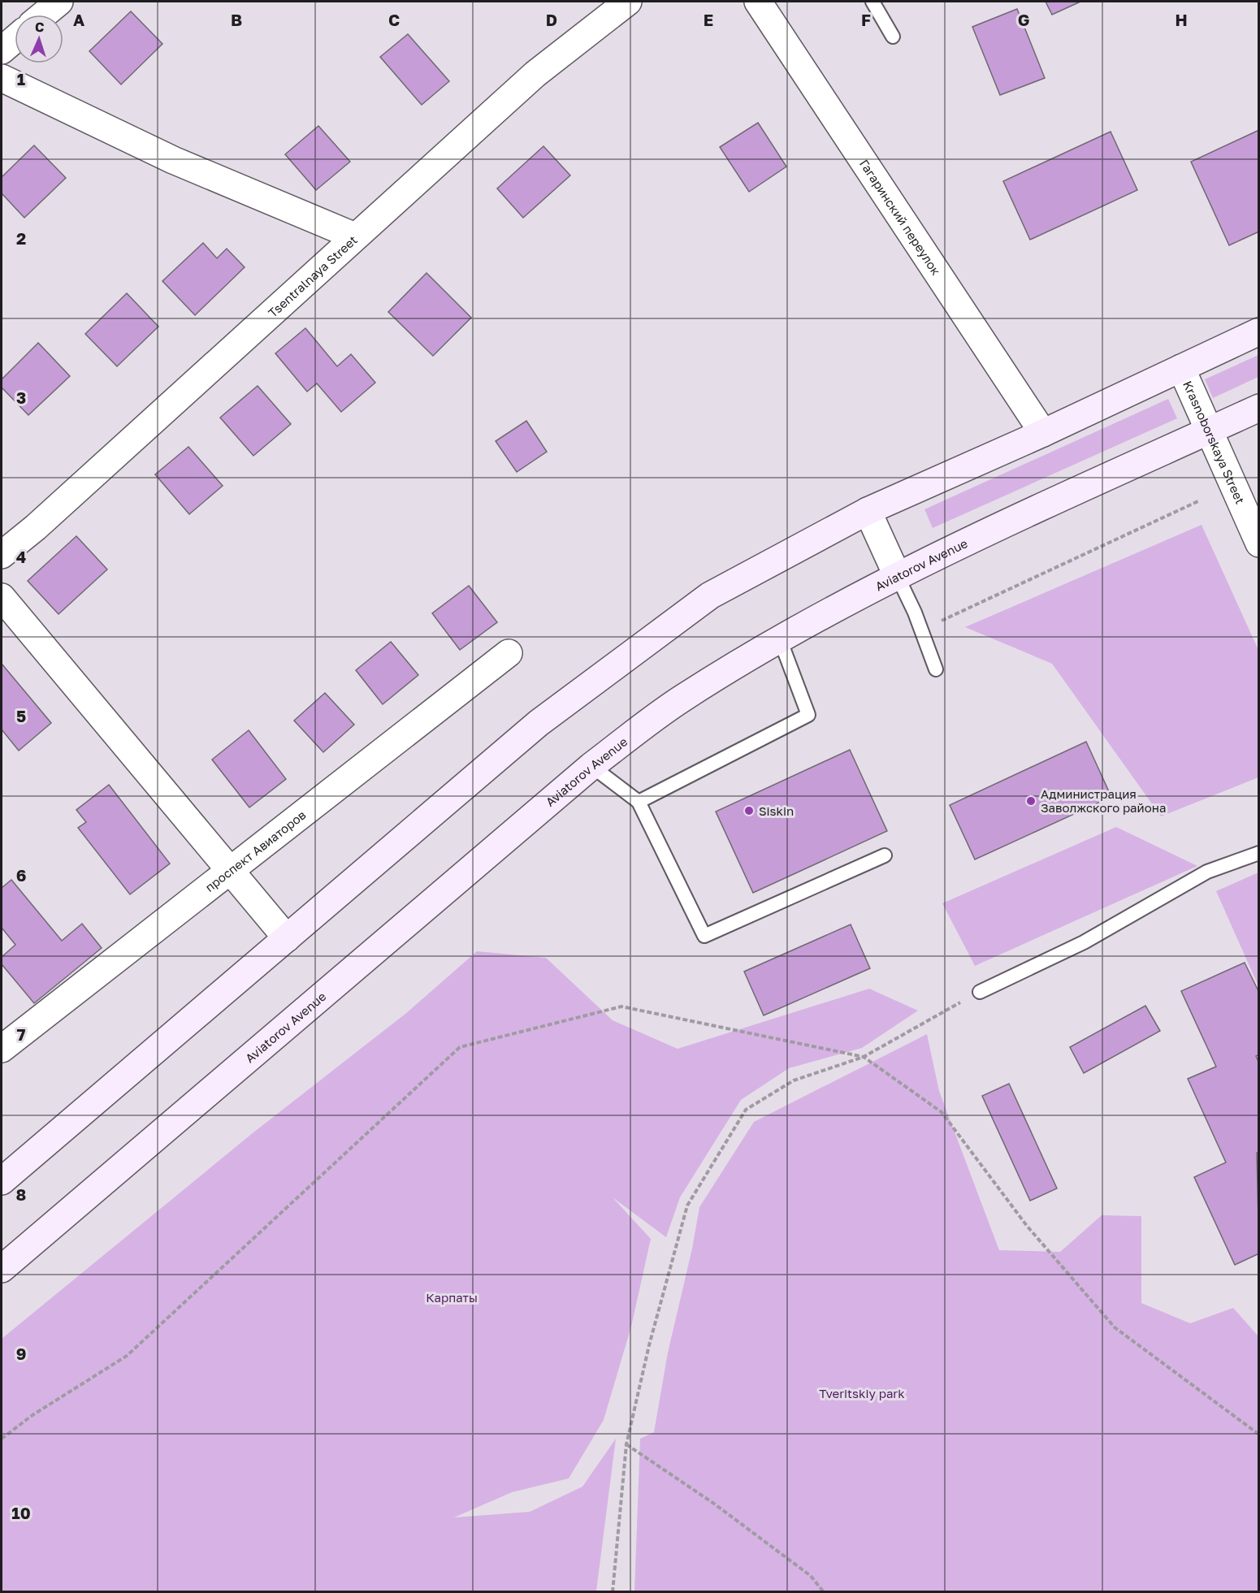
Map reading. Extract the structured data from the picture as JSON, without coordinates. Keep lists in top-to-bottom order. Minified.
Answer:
{"streets":{"main road":["Aviatorov Avenue"],"street":["Гагаринский переулок","Tsentralnaya Street","Krasnoborskaya Street","проспект Авиаторов"]},"crossings":[["Krasnoborskaya Street","Aviatorov Avenue"]],"parks":["Карпаты","Tveritskiy park"],"places":["Администрация Заволжского района","Siskin"],"north":"top","grid":{"columns":["A","B","C","D","E","F","G","H"],"rows":["1","2","3","4","5","6","7","8","9","10"]}}
